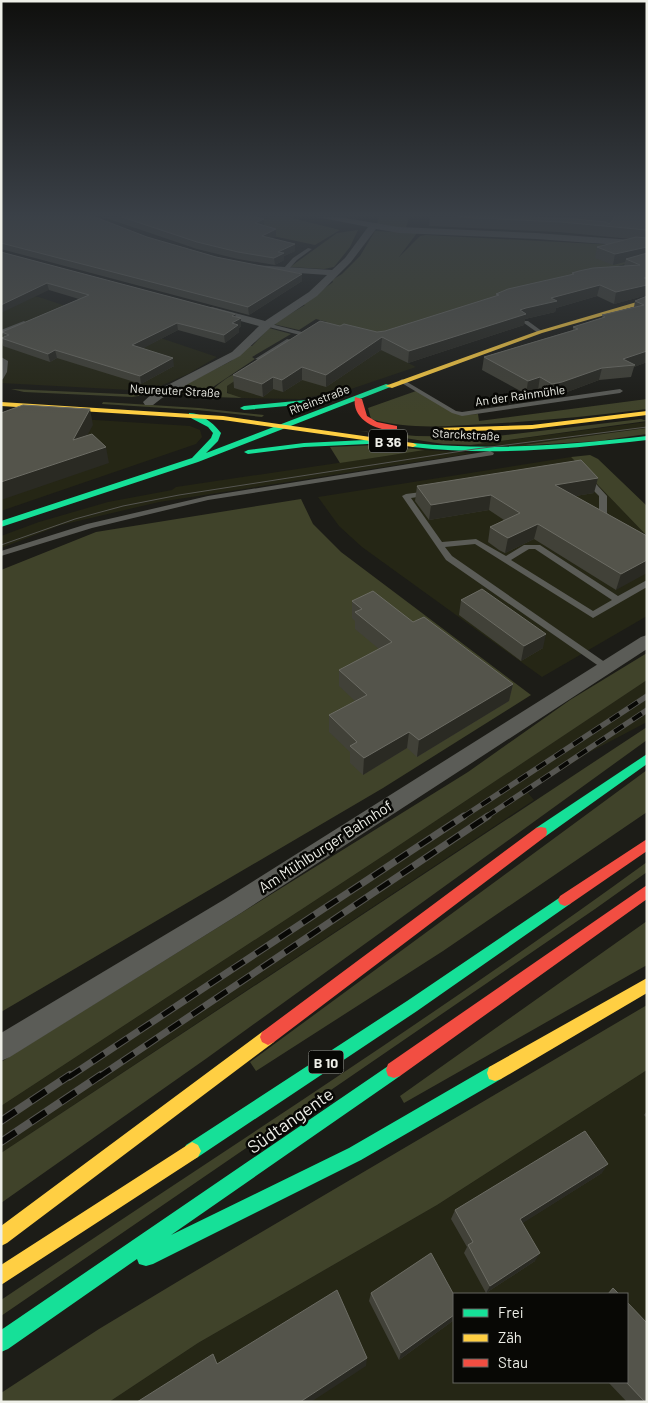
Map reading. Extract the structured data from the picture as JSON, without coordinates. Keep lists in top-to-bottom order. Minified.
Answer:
{"streets":{"main road":["Neureuter Straße","Rheinstraße","Starckstraße","B 36","B 10","Südtangente"],"street":["Am Mühlburger Bahnhof"],"lane":["An der Rainmühle"]},"crossings":[["Neureuter Straße","Rheinstraße"],["Neureuter Straße","Starckstraße"],["An der Rainmühle","Rheinstraße"],["Rheinstraße","Starckstraße"]],"legend":["Frei","Zäh","Stau"]}
